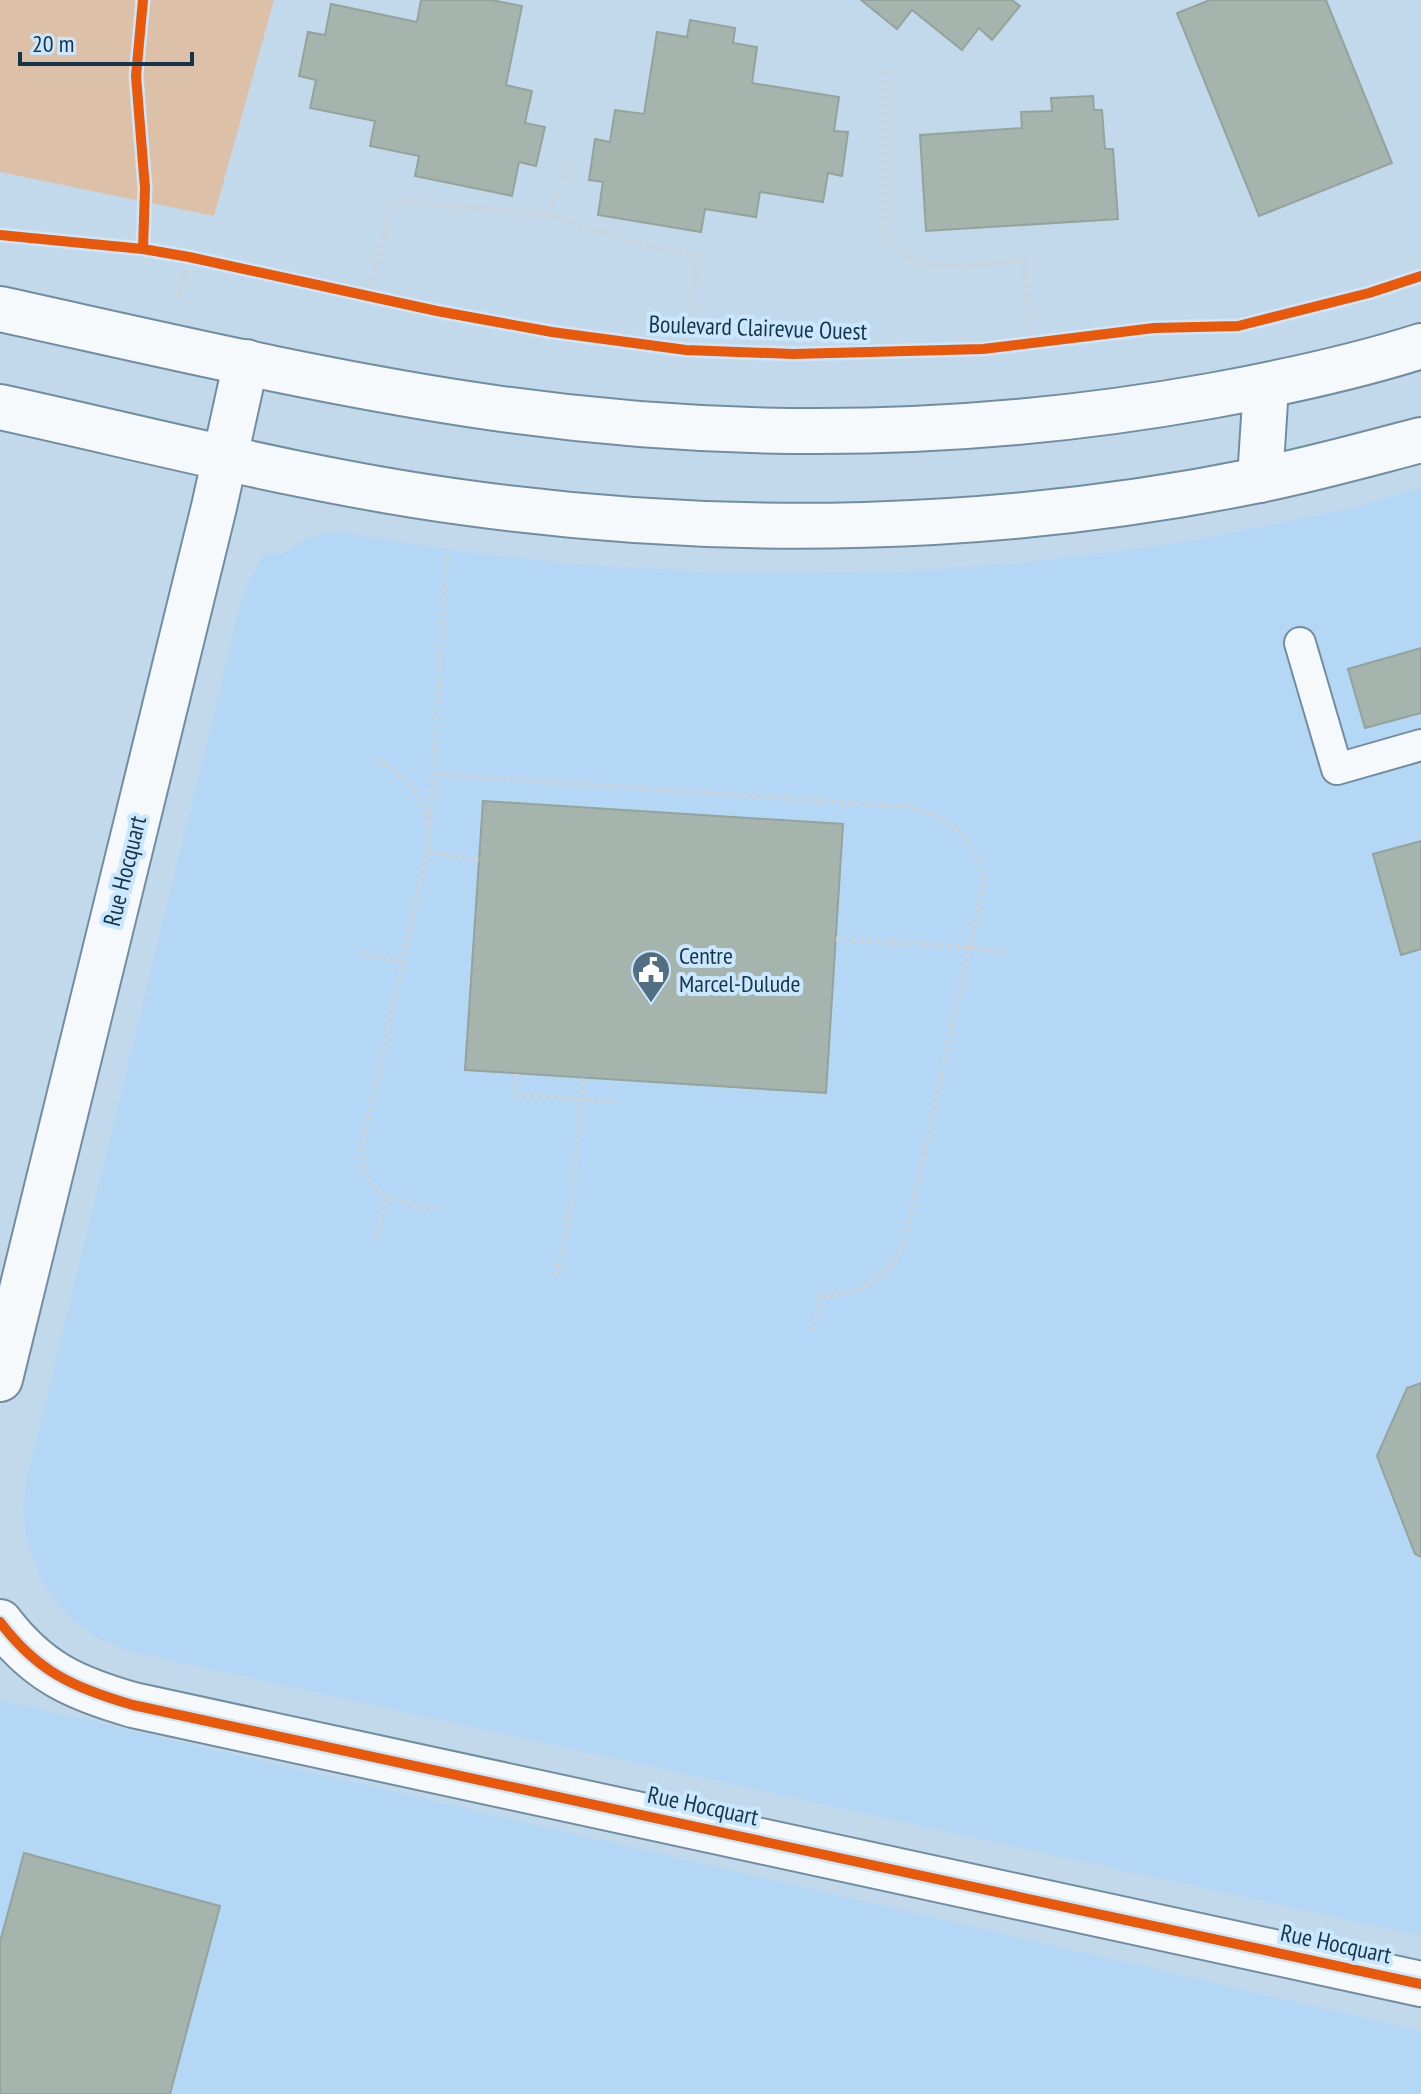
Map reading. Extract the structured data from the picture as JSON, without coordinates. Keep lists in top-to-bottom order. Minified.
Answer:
{"streets":{"street":["Rue Hocquart"],"cycle path":["Boulevard Clairevue Ouest"]},"places":{"public building":["Centre Marcel-Dulude"]},"scale_bar":"20 m"}
